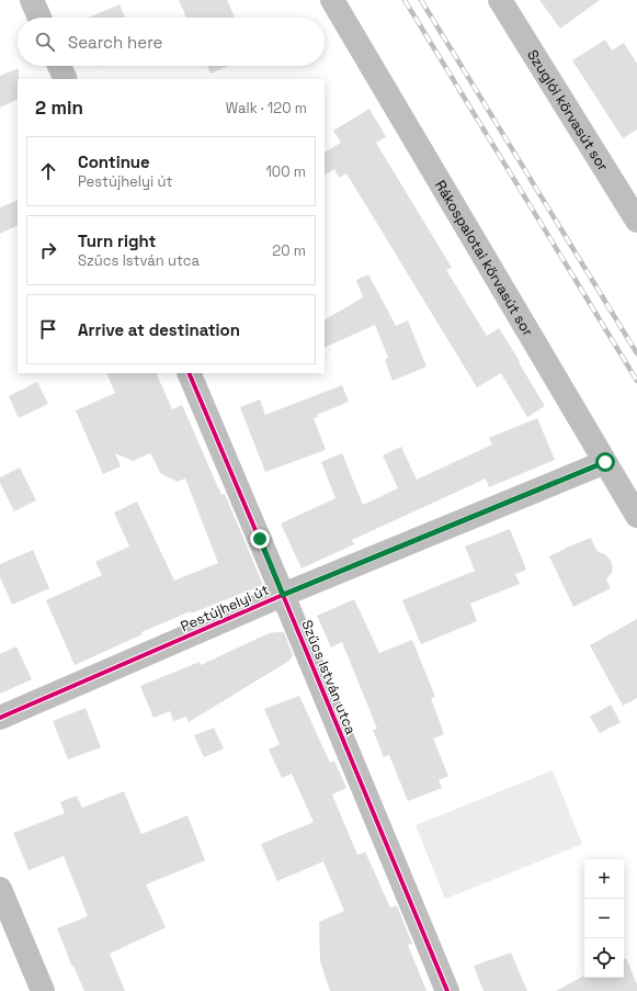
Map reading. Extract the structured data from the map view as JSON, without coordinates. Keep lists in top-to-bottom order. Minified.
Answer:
{"streets":{"street":["Szuglói körvasút sor","Rákospalotai körvasút sor","Pestújhelyi út","Szűcs István utca"]},"crossings":[["Rákospalotai körvasút sor","Pestújhelyi út"],["Pestújhelyi út","Szűcs István utca"]],"page":{"search":"Search here","heading":["2 min","Walk · 120 m"],"list":[["Continue","Pestújhelyi út","100 m"],["Turn right","Szűcs István utca","20 m"],"Arrive at destination"],"map_buttons":["+","−"]}}
